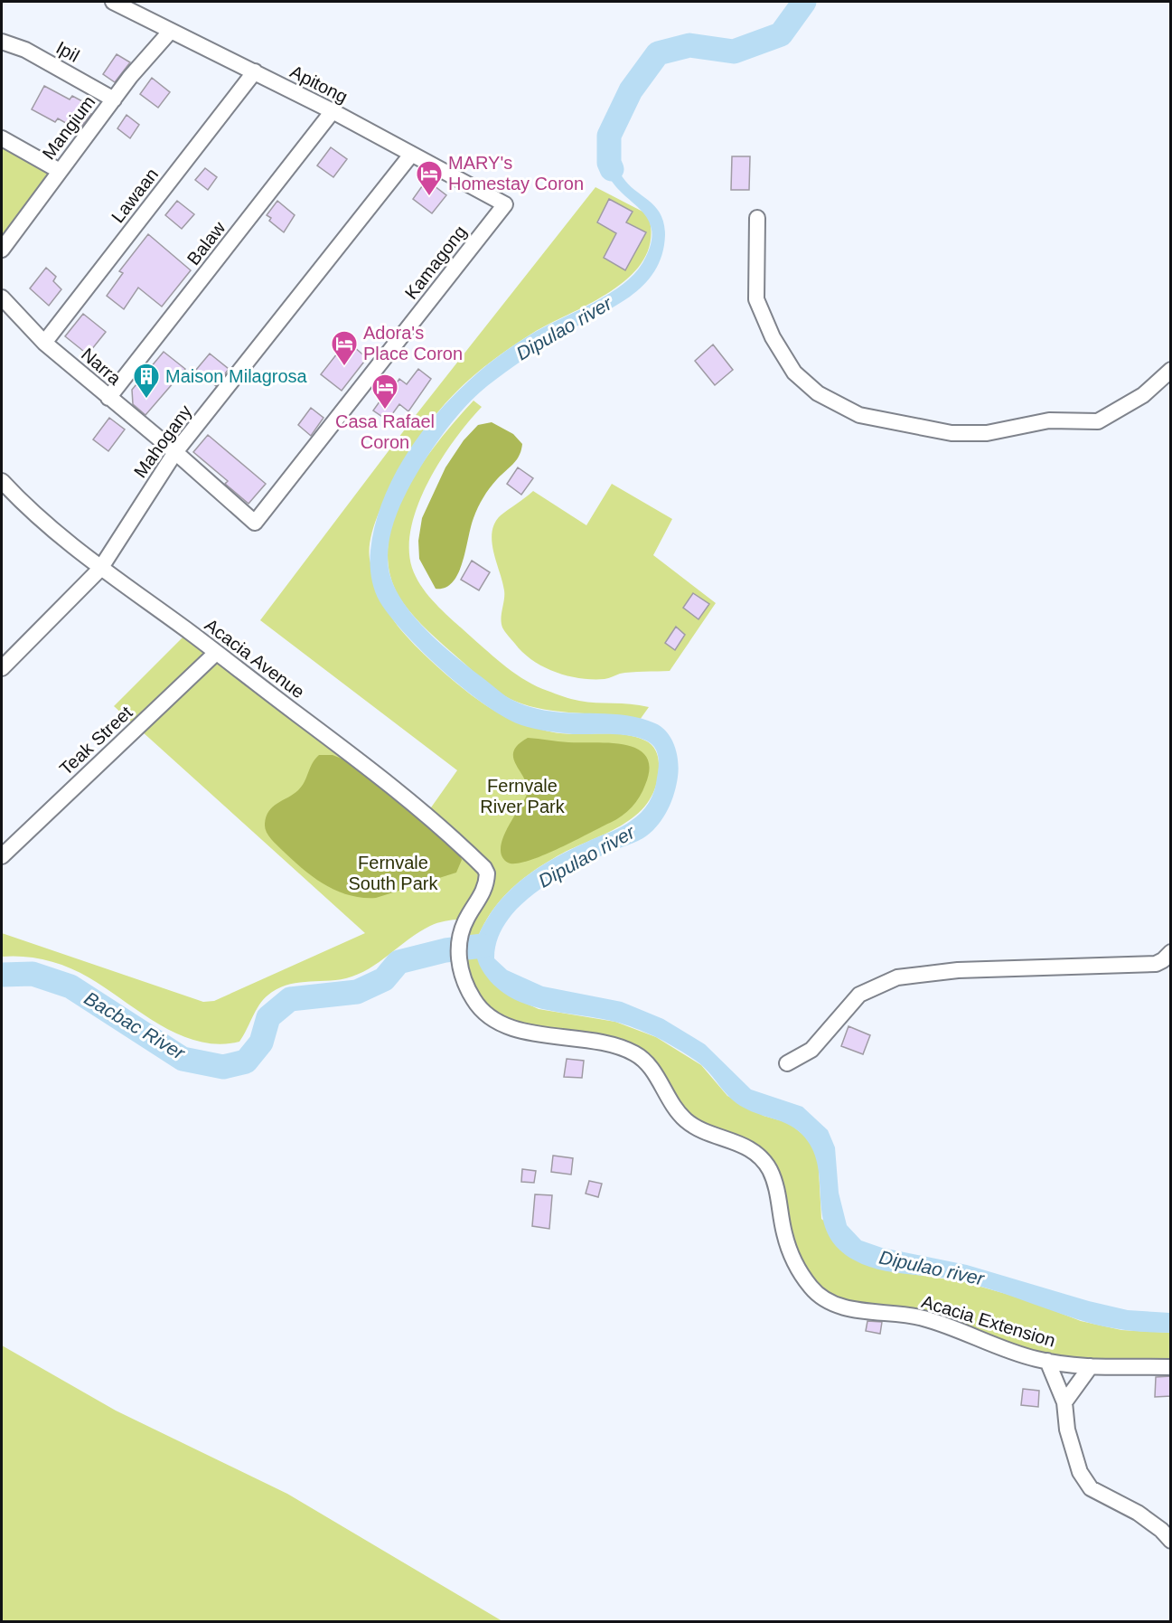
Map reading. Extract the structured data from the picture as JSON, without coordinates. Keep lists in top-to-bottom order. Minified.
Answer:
{"streets":{"street":["Ipil","Apitong","Mangium","Lawaan","Balaw","Kamagong","Narra","Mahogany","Acacia Avenue","Teak Street","Acacia Extension"]},"crossings":[["Ipil","Mangium"],["Apitong","Mangium"],["Apitong","Lawaan"],["Apitong","Balaw"],["Apitong","Kamagong"],["Apitong","Mahogany"],["Lawaan","Narra"],["Balaw","Narra"],["Kamagong","Narra"],["Narra","Mahogany"],["Mahogany","Acacia Avenue"],["Acacia Avenue","Teak Street"],["Acacia Avenue","Acacia Extension"]],"water":["Dipulao river","Bacbac River"],"parks":["Fernvale River Park","Fernvale South Park"],"places":{"hotel":["MARY's Homestay Coron","Adora's Place Coron","Casa Rafael Coron"],"building":["Maison Milagrosa"]}}
